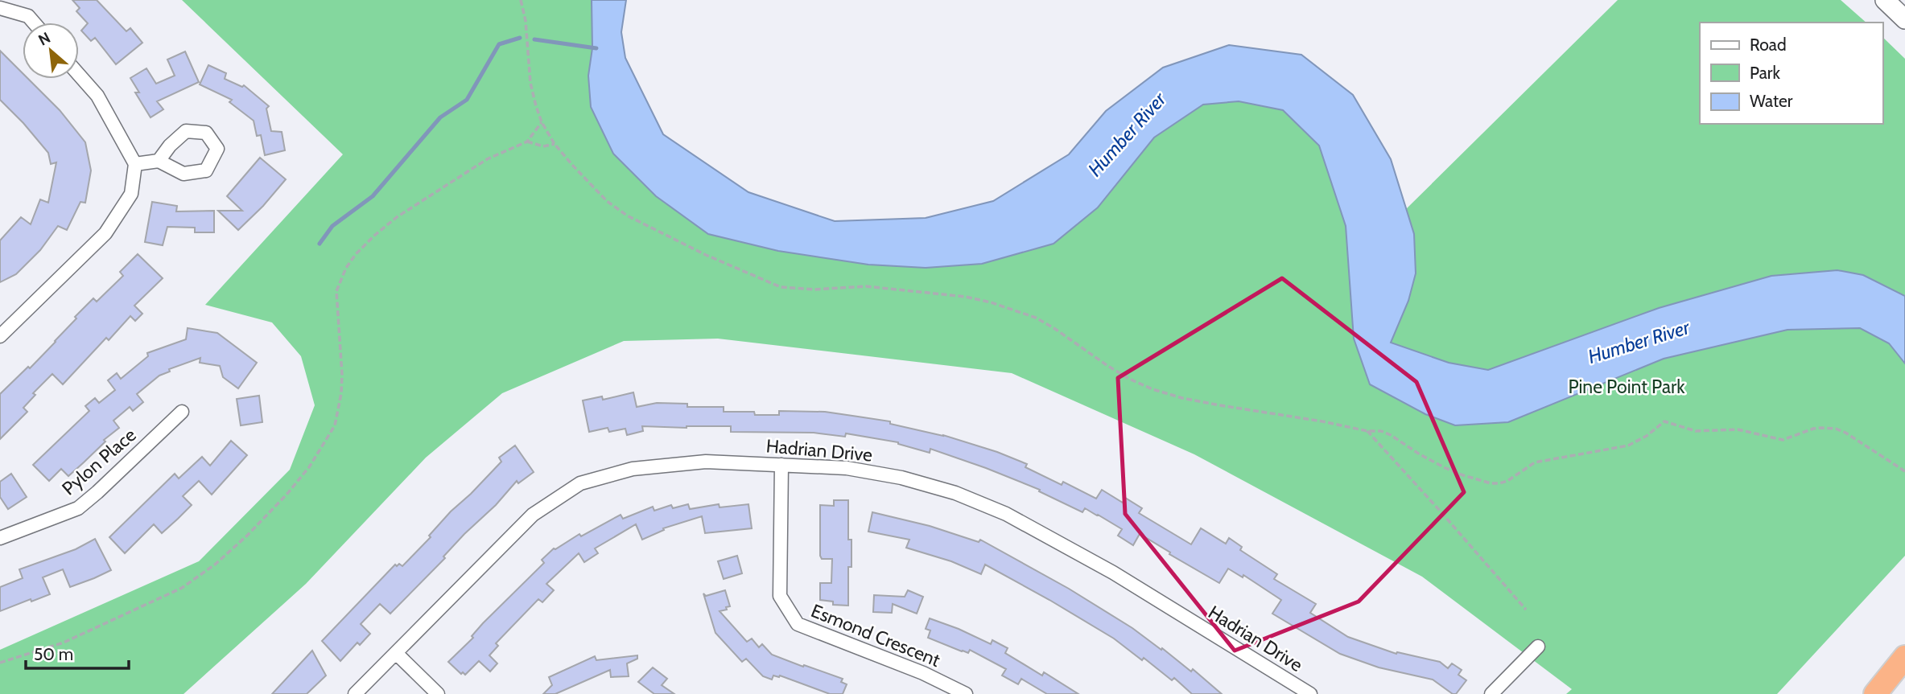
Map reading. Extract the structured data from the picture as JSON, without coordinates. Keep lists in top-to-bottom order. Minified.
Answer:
{"streets":{"street":["Hadrian Drive","Pylon Place","Esmond Crescent"]},"crossings":[["Hadrian Drive","Esmond Crescent"]],"water":["Humber River"],"parks":["Pine Point Park"],"legend":["Road","Park","Water"],"scale_bar":"50 m","north":"top left"}
